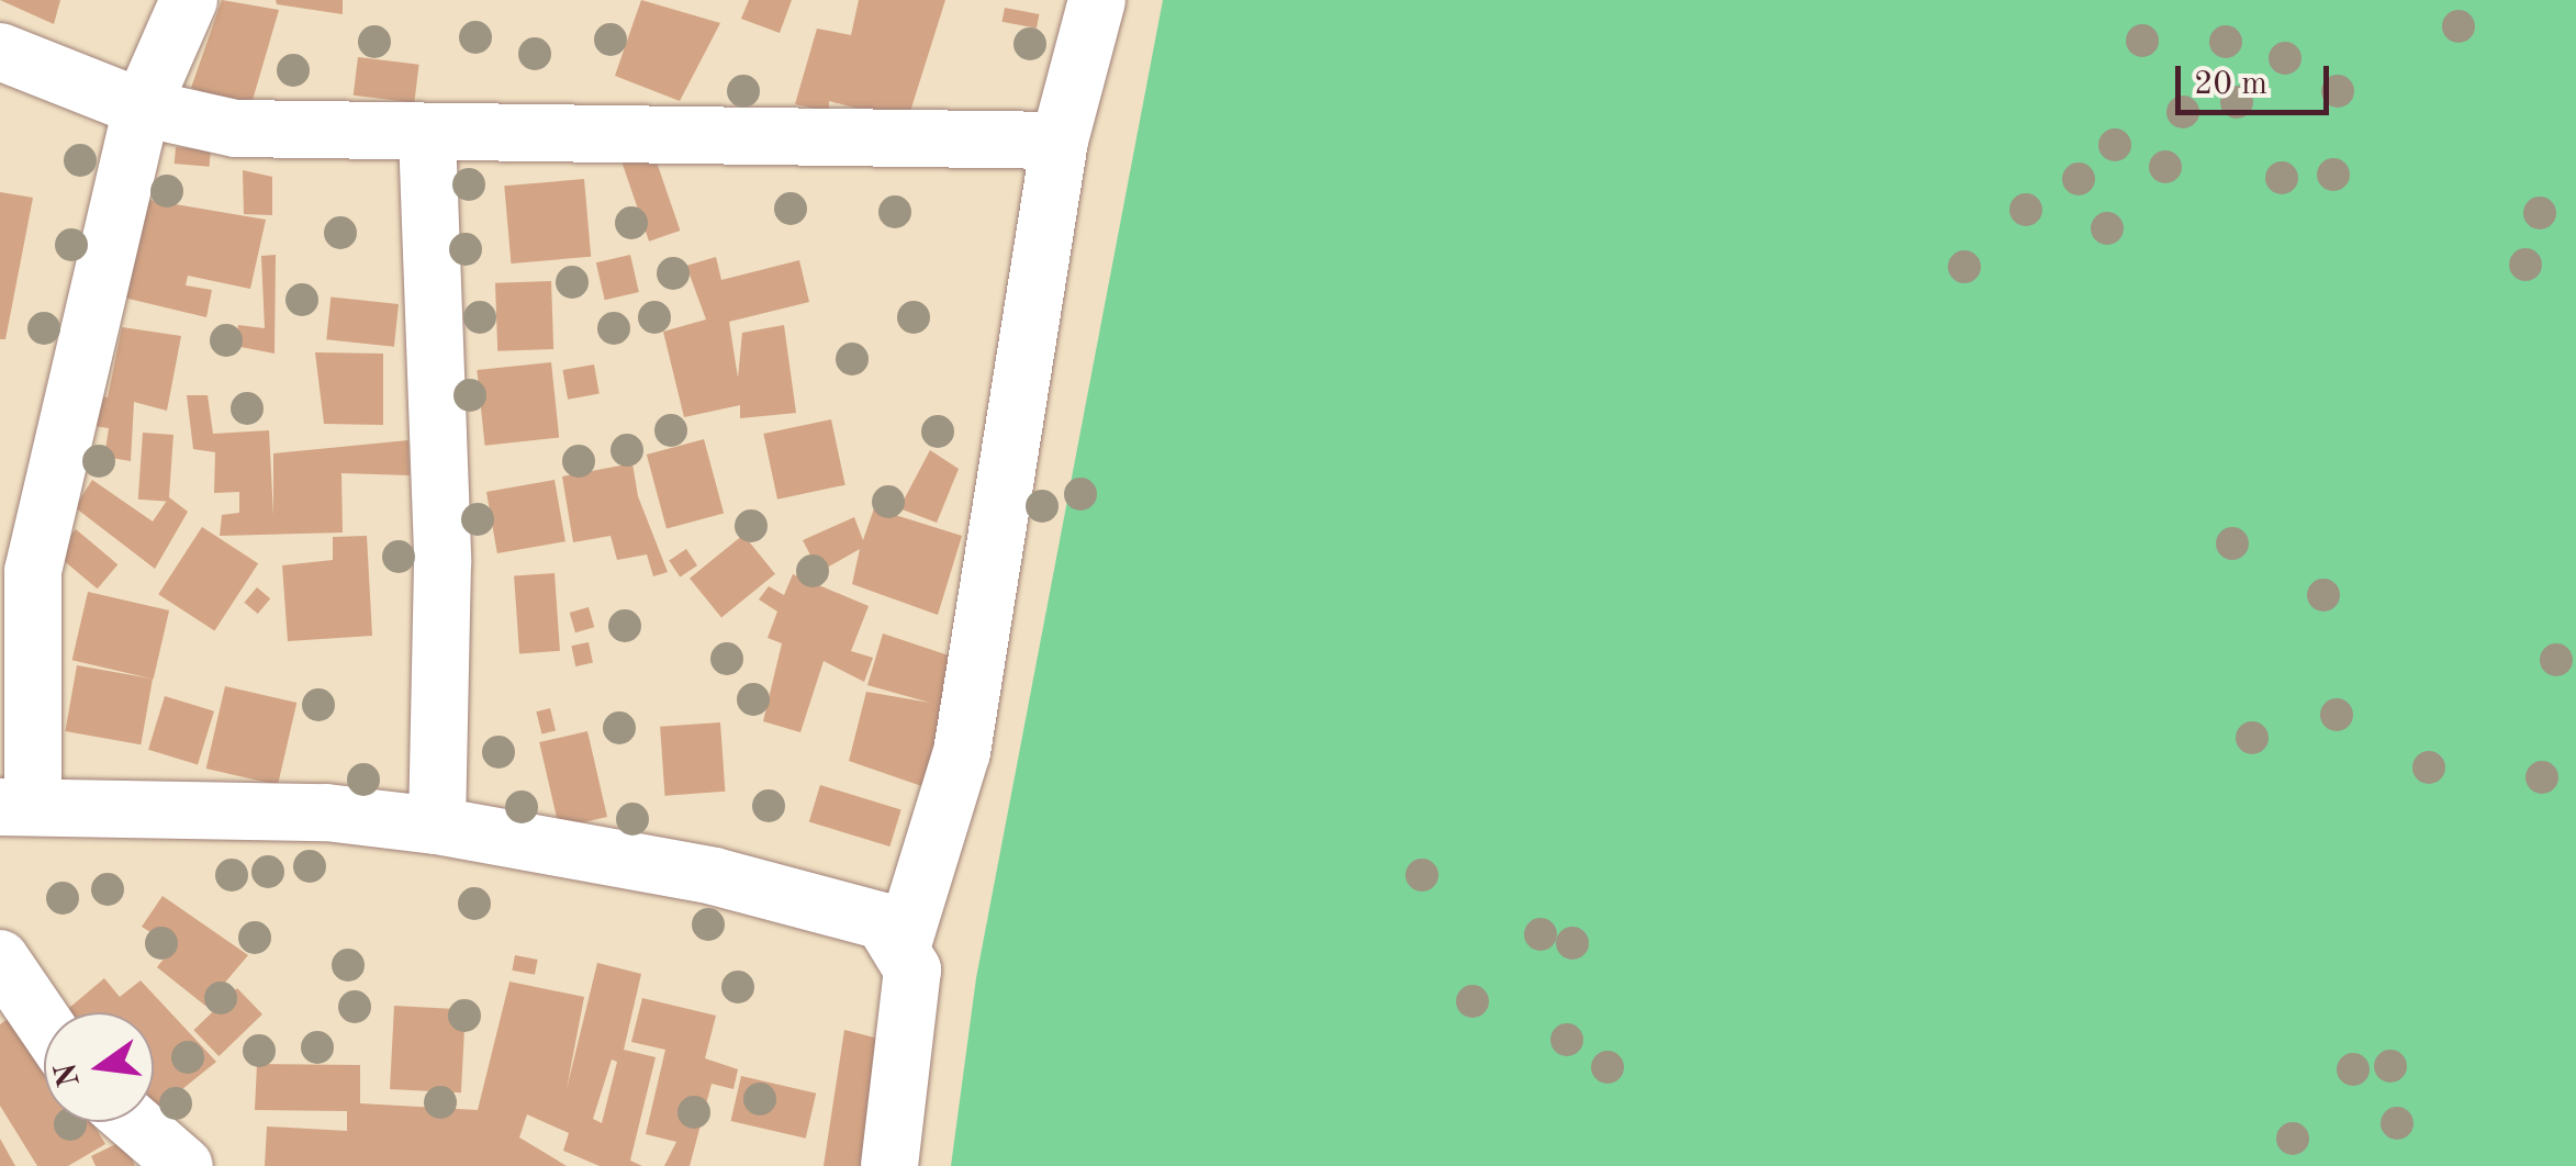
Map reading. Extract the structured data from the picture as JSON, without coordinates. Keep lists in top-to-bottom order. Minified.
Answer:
{"scale_bar":"20 m","north":"left"}
